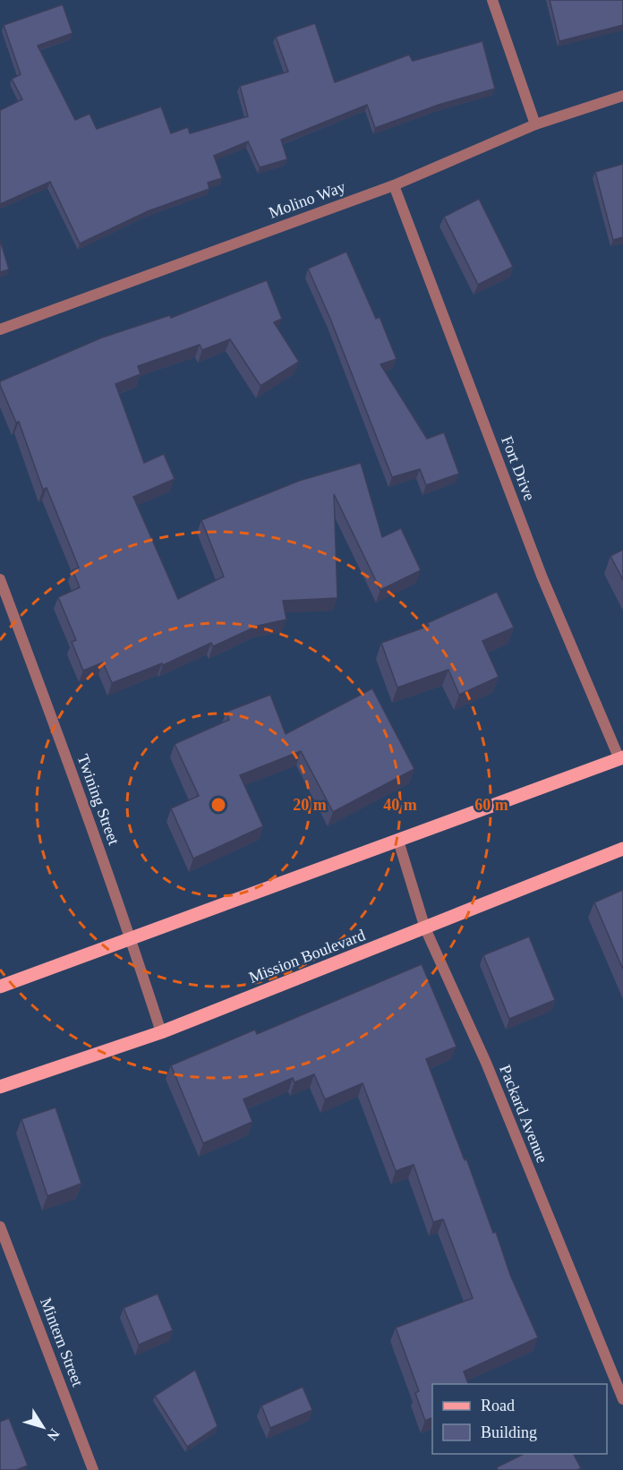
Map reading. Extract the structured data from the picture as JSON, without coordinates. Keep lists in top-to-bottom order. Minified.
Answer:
{"streets":{"main road":["Mission Boulevard"],"street":["Molino Way","Fort Drive","Twining Street","Packard Avenue","Mintern Street"]},"crossings":[["Molino Way","Fort Drive"],["Twining Street","Mission Boulevard"],["Mission Boulevard","Packard Avenue"]],"legend":["Road","Building"],"north":"bottom right","rings":["20 m","40 m","60 m"]}
